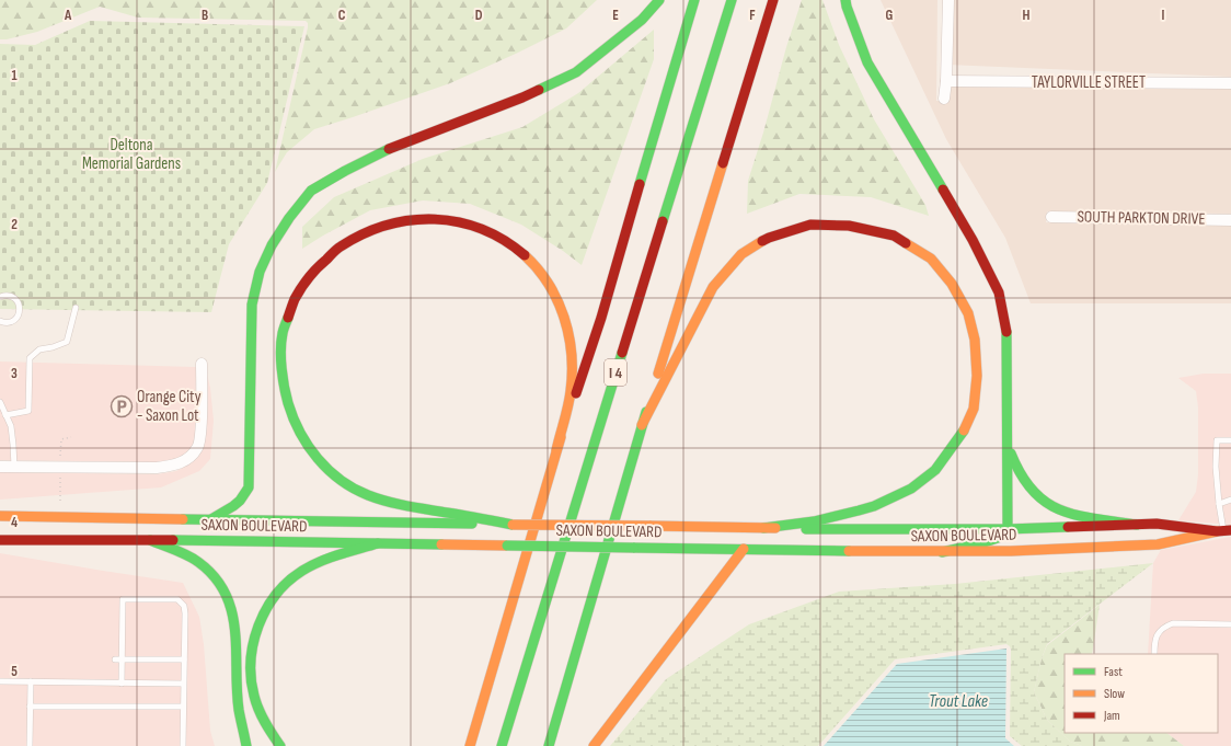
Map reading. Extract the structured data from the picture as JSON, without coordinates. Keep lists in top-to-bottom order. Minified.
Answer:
{"streets":{"main road":["I 4","SAXON BOULEVARD"],"street":["TAYLORVILLE STREET","SOUTH PARKTON DRIVE"]},"water":["Trout Lake"],"parks":["Deltona Memorial Gardens"],"places":{"parking":["Orange City - Saxon Lot"]},"legend":["Fast","Slow","Jam"],"grid":{"columns":["A","B","C","D","E","F","G","H","I"],"rows":["1","2","3","4","5"]}}
